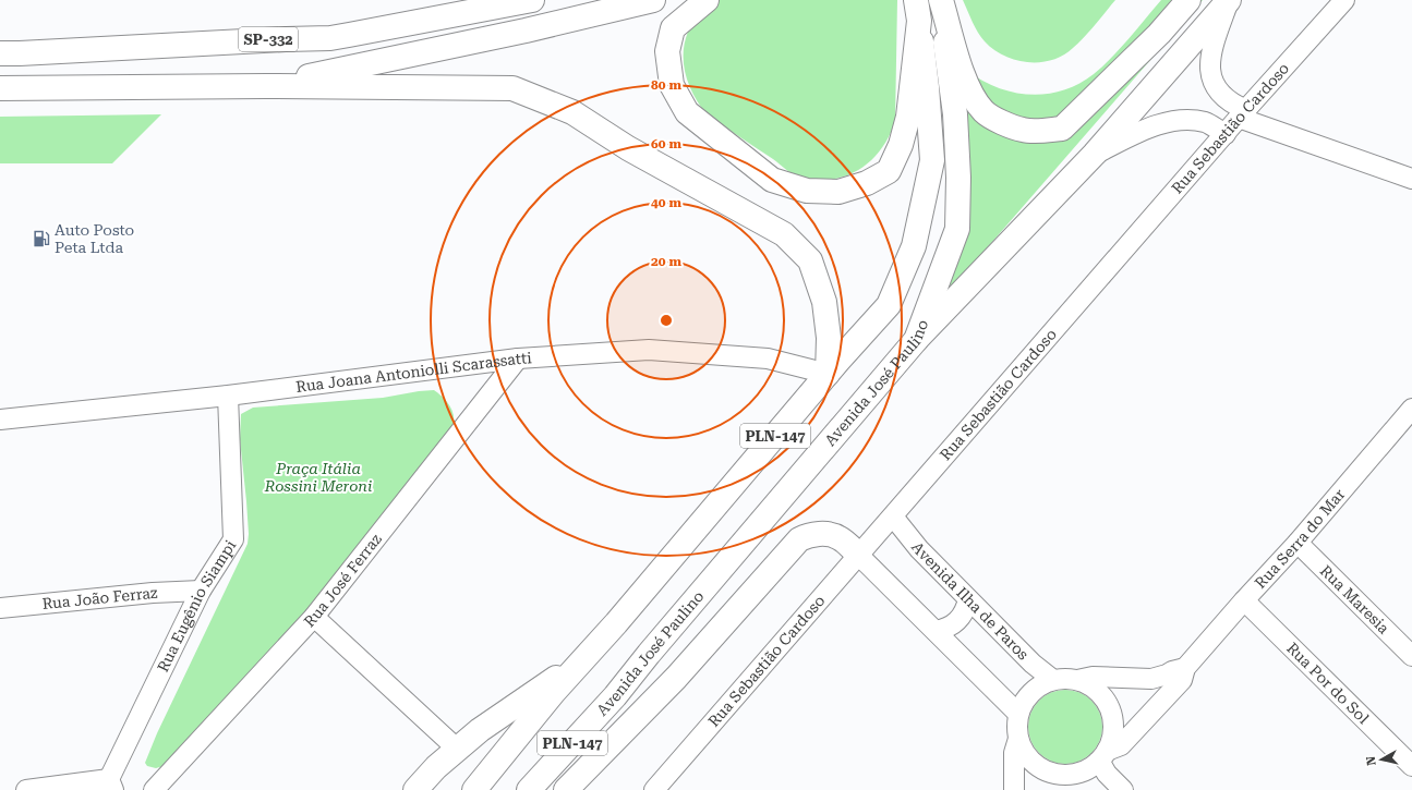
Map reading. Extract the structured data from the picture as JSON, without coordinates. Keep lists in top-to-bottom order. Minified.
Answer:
{"streets":{"main road":["SP-332","Avenida José Paulino","PLN-147"],"street":["Rua Sebastião Cardoso","Rua Joana Antoniolli Scarassatti","Rua Serra do Mar","Rua José Ferraz","Rua João Ferraz","Rua Maresia","Avenida Ilha de Paros","Rua Eugênio Siampi","Rua Por do Sol"]},"crossings":[["Rua Sebastião Cardoso","Avenida Ilha de Paros"],["Rua Joana Antoniolli Scarassatti","PLN-147"],["Rua Joana Antoniolli Scarassatti","Rua José Ferraz"],["Rua Joana Antoniolli Scarassatti","Rua Eugênio Siampi"],["Rua Serra do Mar","Rua Maresia"],["Rua Serra do Mar","Avenida Ilha de Paros"],["Rua Serra do Mar","Rua Por do Sol"],["Rua João Ferraz","Rua Eugênio Siampi"]],"parks":["Praça Itália Rossini Meroni"],"places":{"fuel station":["Auto Posto Peta Ltda"]},"north":"left","rings":["80 m","60 m","40 m","20 m"]}
